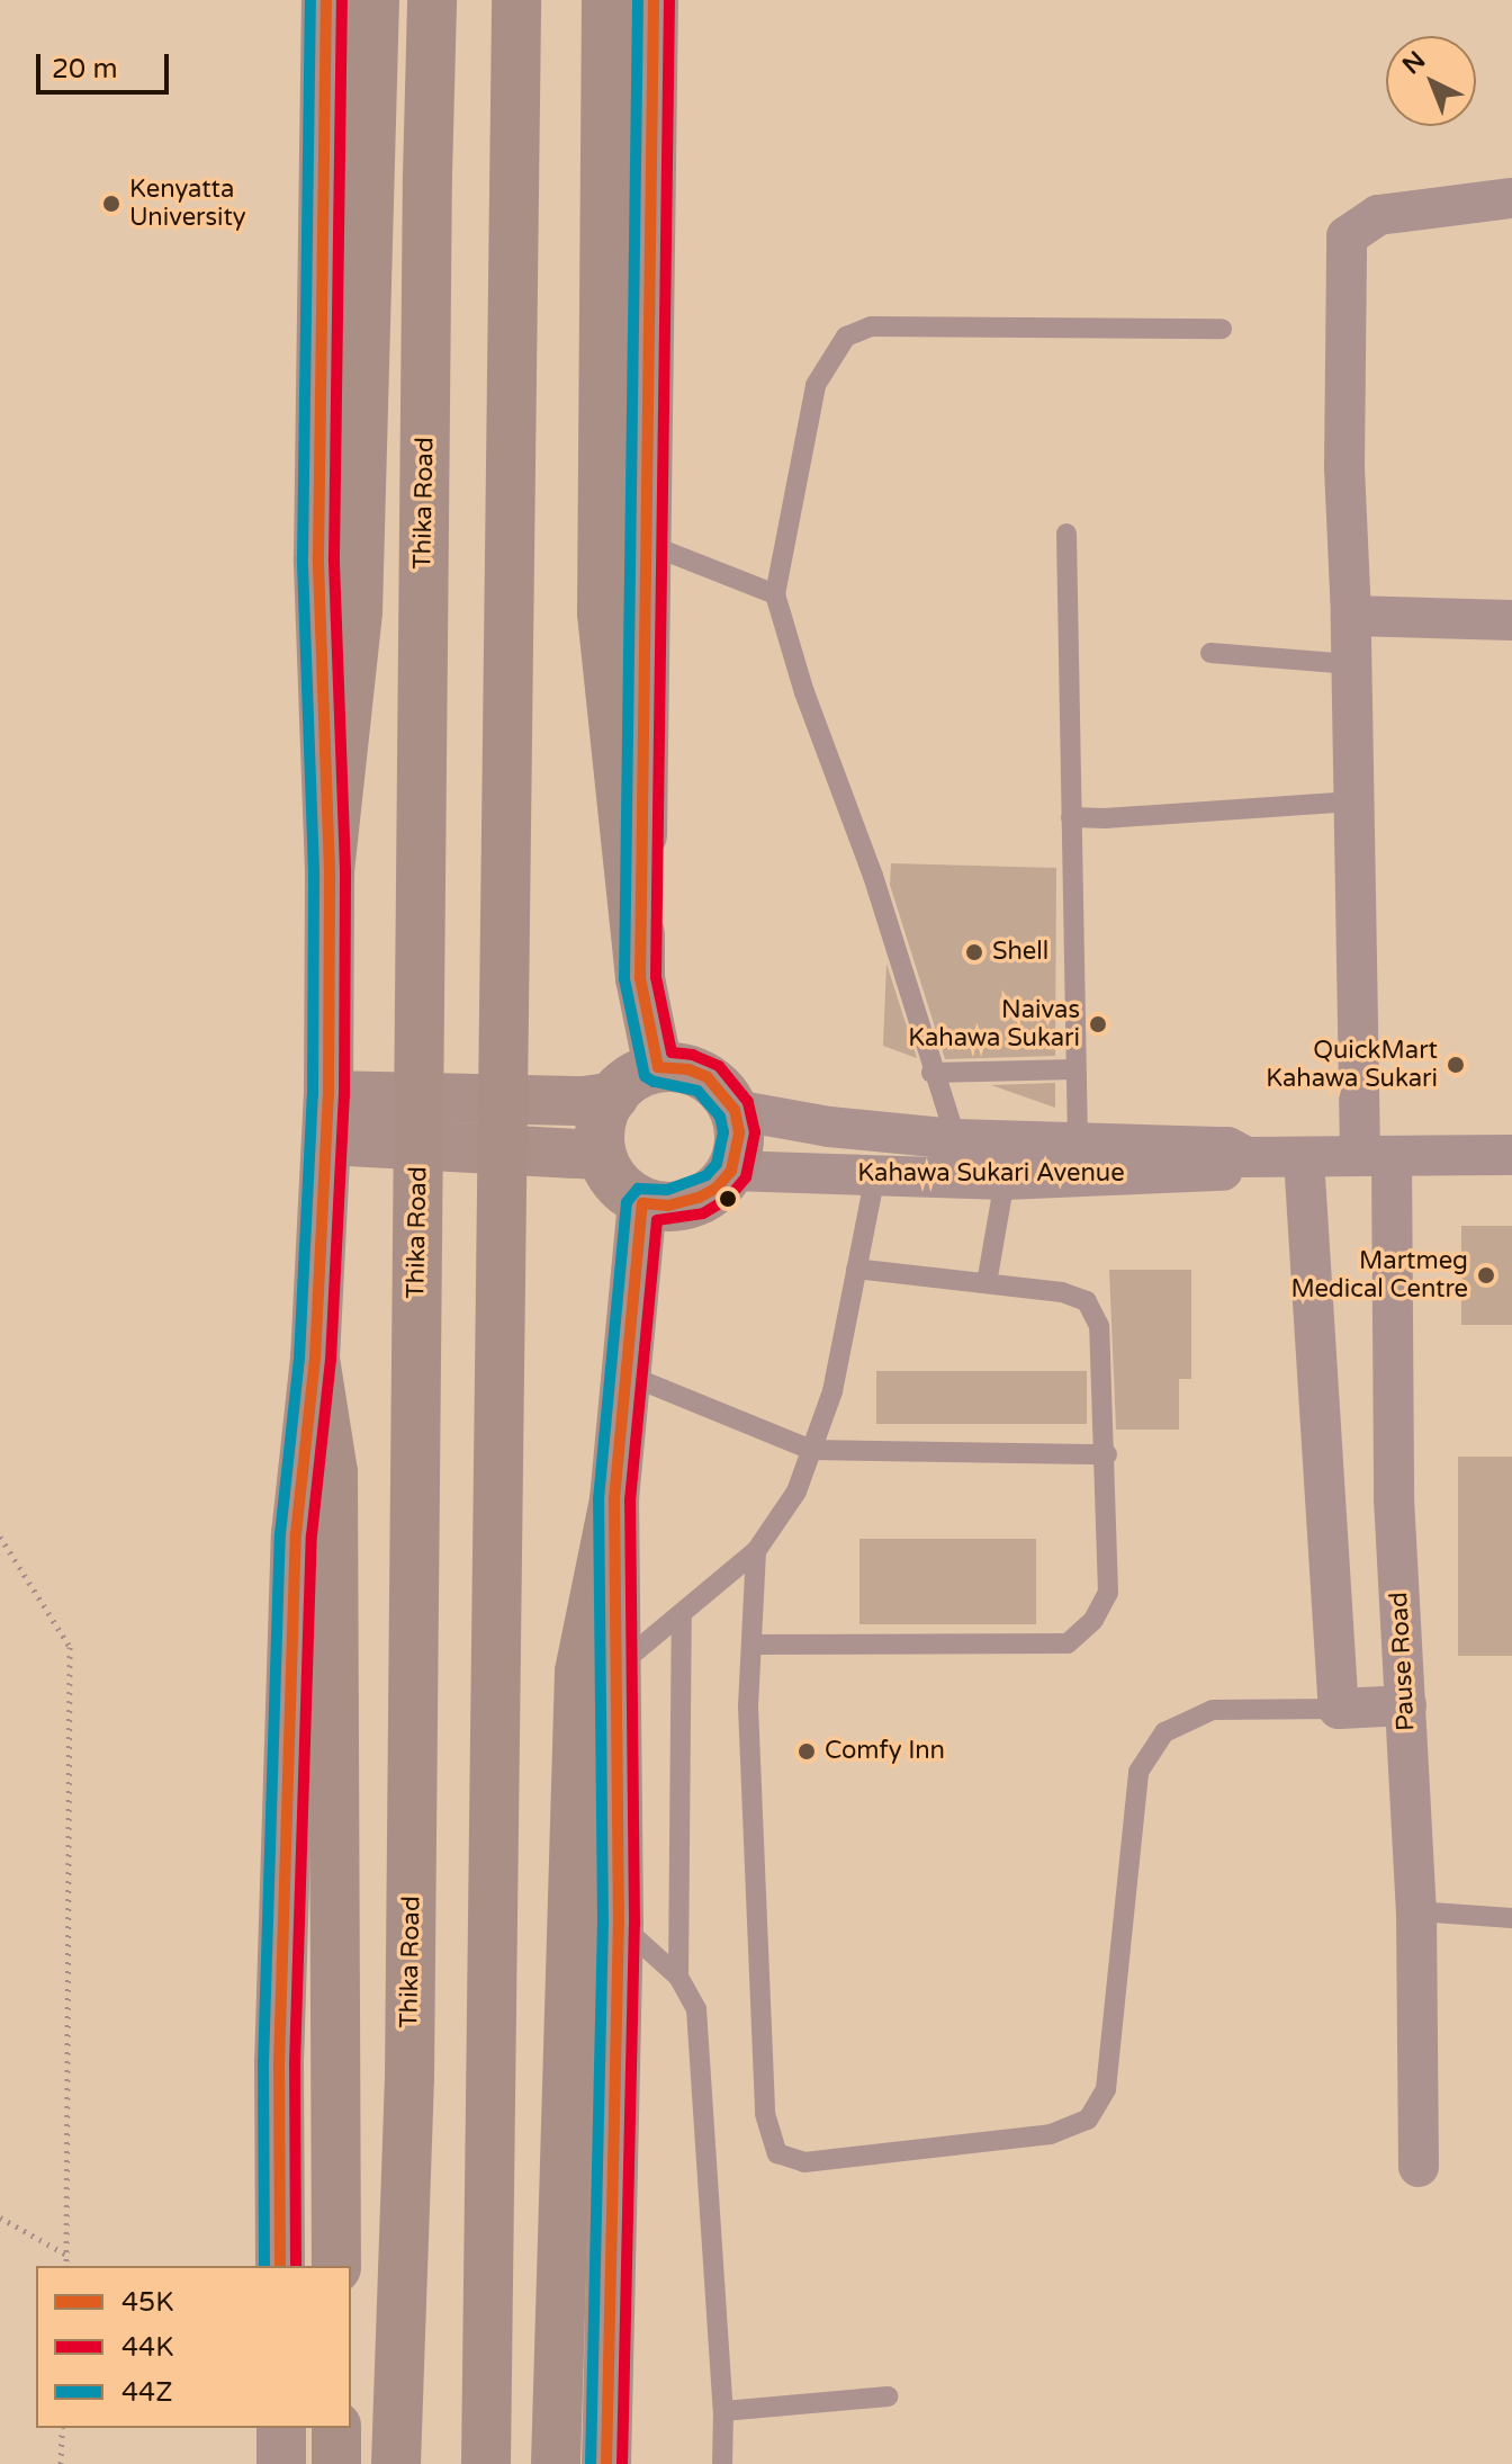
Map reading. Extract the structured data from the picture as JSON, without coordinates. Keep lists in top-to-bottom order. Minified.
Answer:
{"streets":{"highway":["Thika Road"],"street":["Kahawa Sukari Avenue","Pause Road"]},"crossings":[["Kahawa Sukari Avenue","Pause Road"]],"places":["Kenyatta University","Shell","Naivas Kahawa Sukari","QuickMart Kahawa Sukari","Martmeg Medical Centre","Comfy Inn"],"lines":["transit line 45K","transit line 44K","transit line 44Z"],"legend":["45K","44K","44Z"],"scale_bar":"20 m","north":"top left"}
